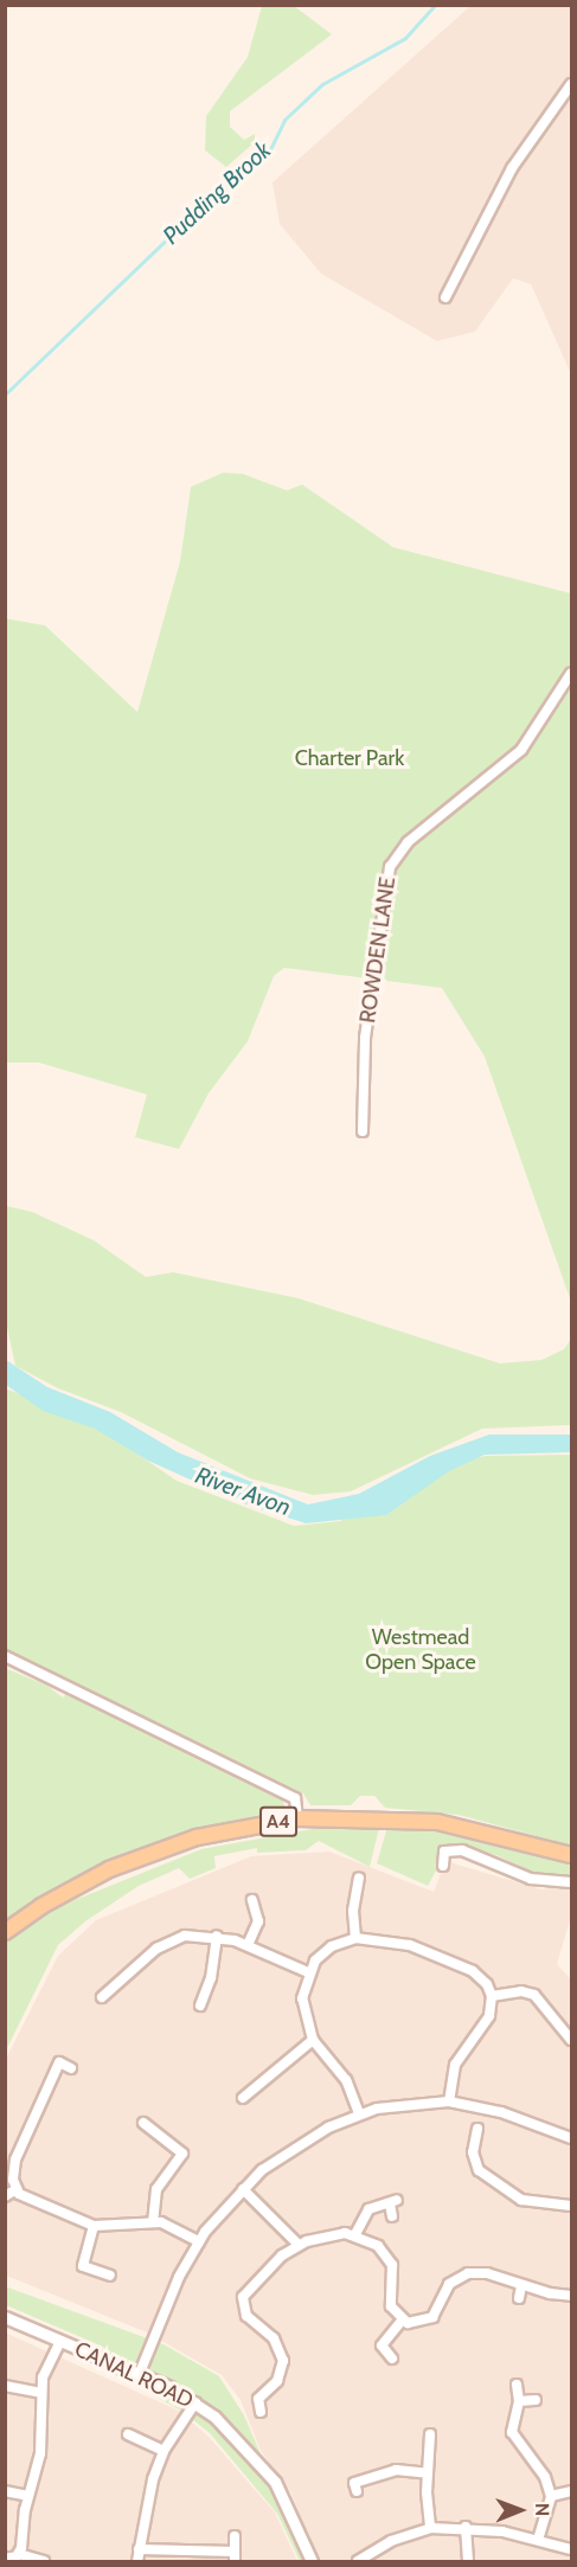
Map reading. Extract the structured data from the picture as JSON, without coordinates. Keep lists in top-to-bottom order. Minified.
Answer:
{"streets":{"main road":["A4"],"street":["ROWDEN LANE","CANAL ROAD"]},"water":["Pudding Brook","River Avon"],"parks":["Charter Park","Westmead Open Space"],"north":"right"}
